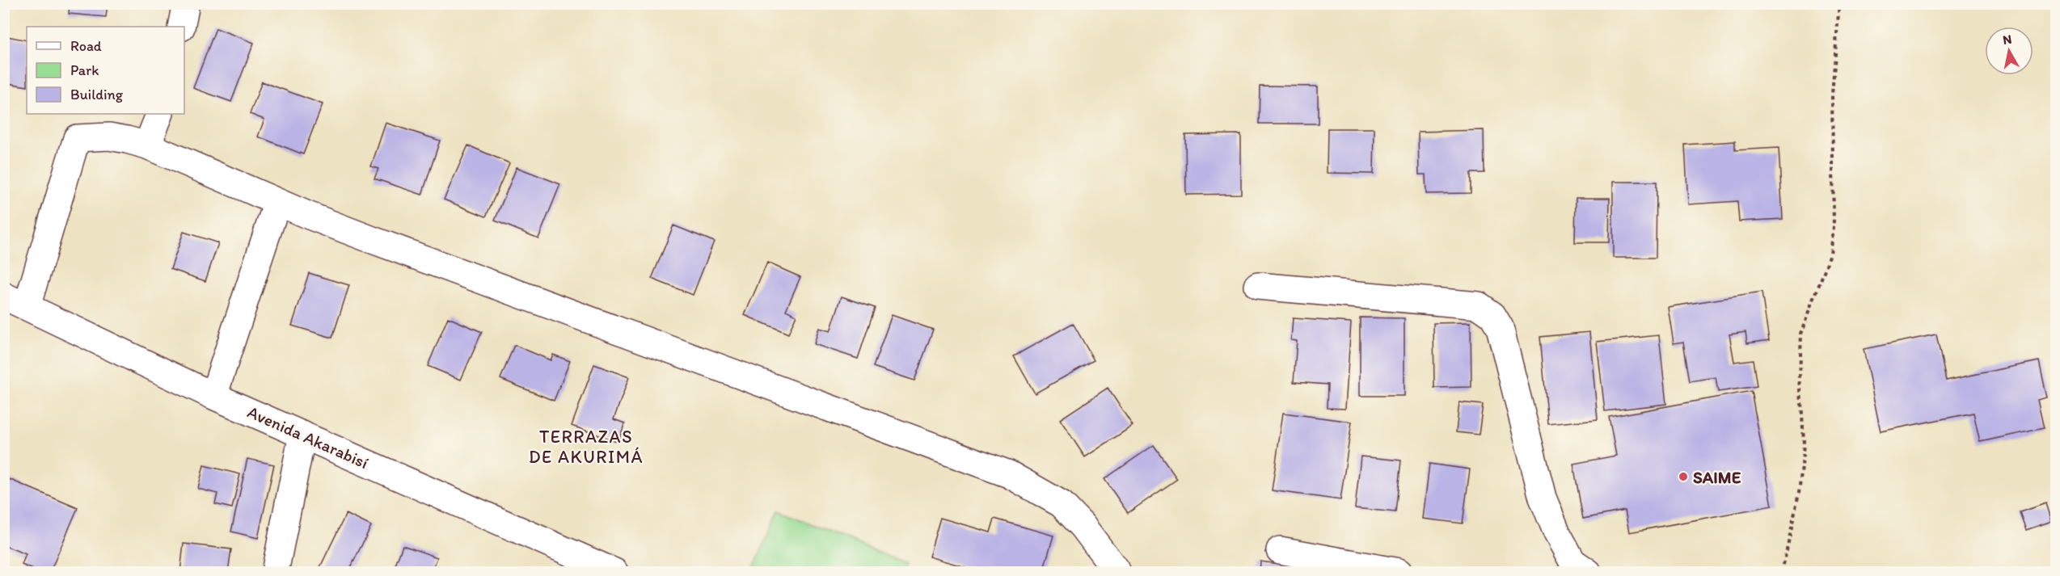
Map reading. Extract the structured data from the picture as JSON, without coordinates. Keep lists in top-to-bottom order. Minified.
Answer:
{"streets":{"street":["Avenida Akarabisí"]},"districts":["TERRAZAS DE AKURIMÁ"],"places":["SAIME"],"legend":["Road","Park","Building"],"north":"top"}
